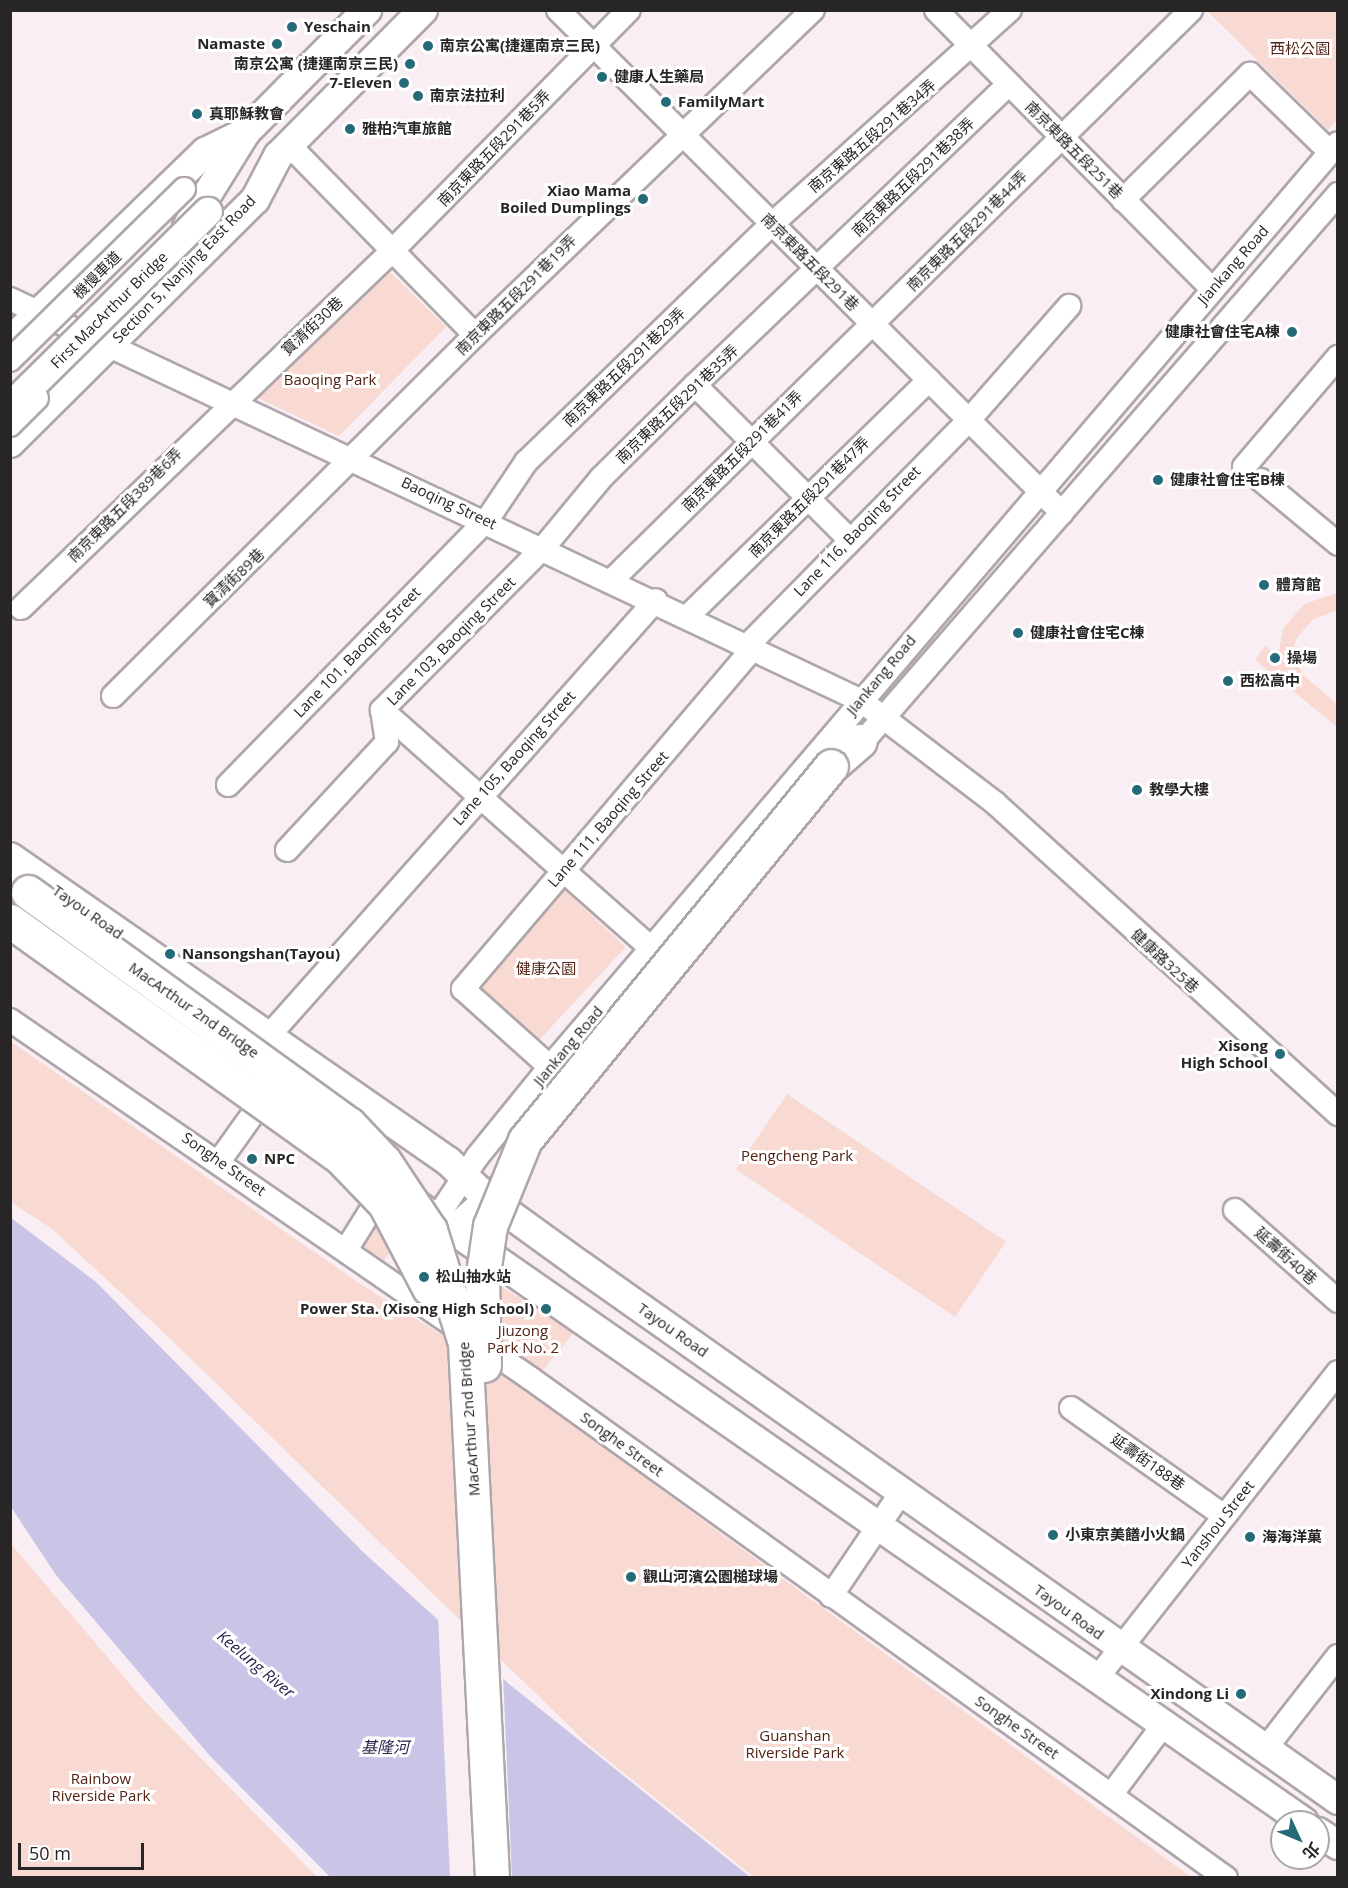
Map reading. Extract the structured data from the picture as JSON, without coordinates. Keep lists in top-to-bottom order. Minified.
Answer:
{"streets":{"highway":["MacArthur 2nd Bridge"],"main road":["Section 5, Nanjing East Road","First MacArthur Bridge","Tayou Road"],"street":["南京東路五段291巷34弄","南京東路五段291巷5弄","南京東路五段251巷","南京東路五段291巷38弄","南京東路五段291巷44弄","南京東路五段291巷","Jiankang Road","機慢車道","南京東路五段291巷19弄","寶清街30巷","南京東路五段291巷29弄","南京東路五段291巷35弄","南京東路五段291巷41弄","南京東路五段291巷47弄","Baoqing Street","南京東路五段389巷6弄","Lane 116, Baoqing Street","寶清街89巷","Lane 103, Baoqing Street","Lane 101, Baoqing Street","Lane 105, Baoqing Street","Lane 111, Baoqing Street","Songhe Street","延壽街40巷","延壽街188巷","Yanshou Street"]},"crossings":[["南京東路五段291巷34弄","南京東路五段251巷"],["南京東路五段291巷34弄","南京東路五段291巷"],["南京東路五段291巷34弄","南京東路五段291巷29弄"],["南京東路五段291巷5弄","南京東路五段291巷"],["南京東路五段291巷5弄","寶清街30巷"],["南京東路五段251巷","南京東路五段291巷38弄"],["南京東路五段251巷","南京東路五段291巷44弄"],["南京東路五段251巷","Jiankang Road"],["南京東路五段291巷38弄","南京東路五段291巷"],["南京東路五段291巷38弄","南京東路五段291巷35弄"],["南京東路五段291巷44弄","南京東路五段291巷"],["南京東路五段291巷44弄","南京東路五段291巷41弄"],["南京東路五段291巷","Jiankang Road"],["南京東路五段291巷","南京東路五段291巷19弄"],["南京東路五段291巷","南京東路五段291巷29弄"],["南京東路五段291巷","南京東路五段291巷35弄"],["南京東路五段291巷","南京東路五段291巷41弄"],["南京東路五段291巷","南京東路五段291巷47弄"],["南京東路五段291巷","Lane 116, Baoqing Street"],["Jiankang Road","Baoqing Street"],["Jiankang Road","Lane 111, Baoqing Street"],["Jiankang Road","Tayou Road"],["Section 5, Nanjing East Road","Baoqing Street"],["南京東路五段291巷19弄","Baoqing Street"],["南京東路五段291巷19弄","寶清街89巷"],["寶清街30巷","Baoqing Street"],["寶清街30巷","南京東路五段389巷6弄"],["南京東路五段291巷29弄","Baoqing Street"],["南京東路五段291巷29弄","Lane 101, Baoqing Street"],["南京東路五段291巷35弄","Baoqing Street"],["南京東路五段291巷35弄","Lane 103, Baoqing Street"],["南京東路五段291巷41弄","Baoqing Street"],["南京東路五段291巷47弄","Baoqing Street"],["Baoqing Street","南京東路五段389巷6弄"],["Baoqing Street","Lane 116, Baoqing Street"],["Baoqing Street","寶清街89巷"],["Baoqing Street","Lane 103, Baoqing Street"],["Baoqing Street","Lane 101, Baoqing Street"],["Baoqing Street","Lane 105, Baoqing Street"],["Baoqing Street","Lane 111, Baoqing Street"],["Lane 116, Baoqing Street","Lane 111, Baoqing Street"],["Lane 105, Baoqing Street","Tayou Road"],["Tayou Road","Yanshou Street"],["延壽街188巷","Yanshou Street"]],"water":["Keelung River","基隆河"],"parks":["西松公園","Baoqing Park","健康公園","Pengcheng Park","Jiuzong Park No. 2","Guanshan Riverside Park","Rainbow Riverside Park"],"places":["Yeschain","Namaste","南京公寓(捷運南京三民)","南京公寓 (捷運南京三民)","健康人生藥局","7-Eleven","南京法拉利","FamilyMart","真耶穌教會","雅柏汽車旅館","Xiao Mama Boiled Dumplings","健康社會住宅A棟","健康社會住宅B棟","體育館","健康社會住宅C棟","操場","西松高中","教學大樓","Nansongshan(Tayou)","Xisong High School","NPC","松山抽水站","Power Sta. (Xisong High School)","小東京美饍小火鍋","海海洋菓","觀山河濱公園槌球場","Xindong Li"],"scale_bar":"50 m","north":"bottom right"}
